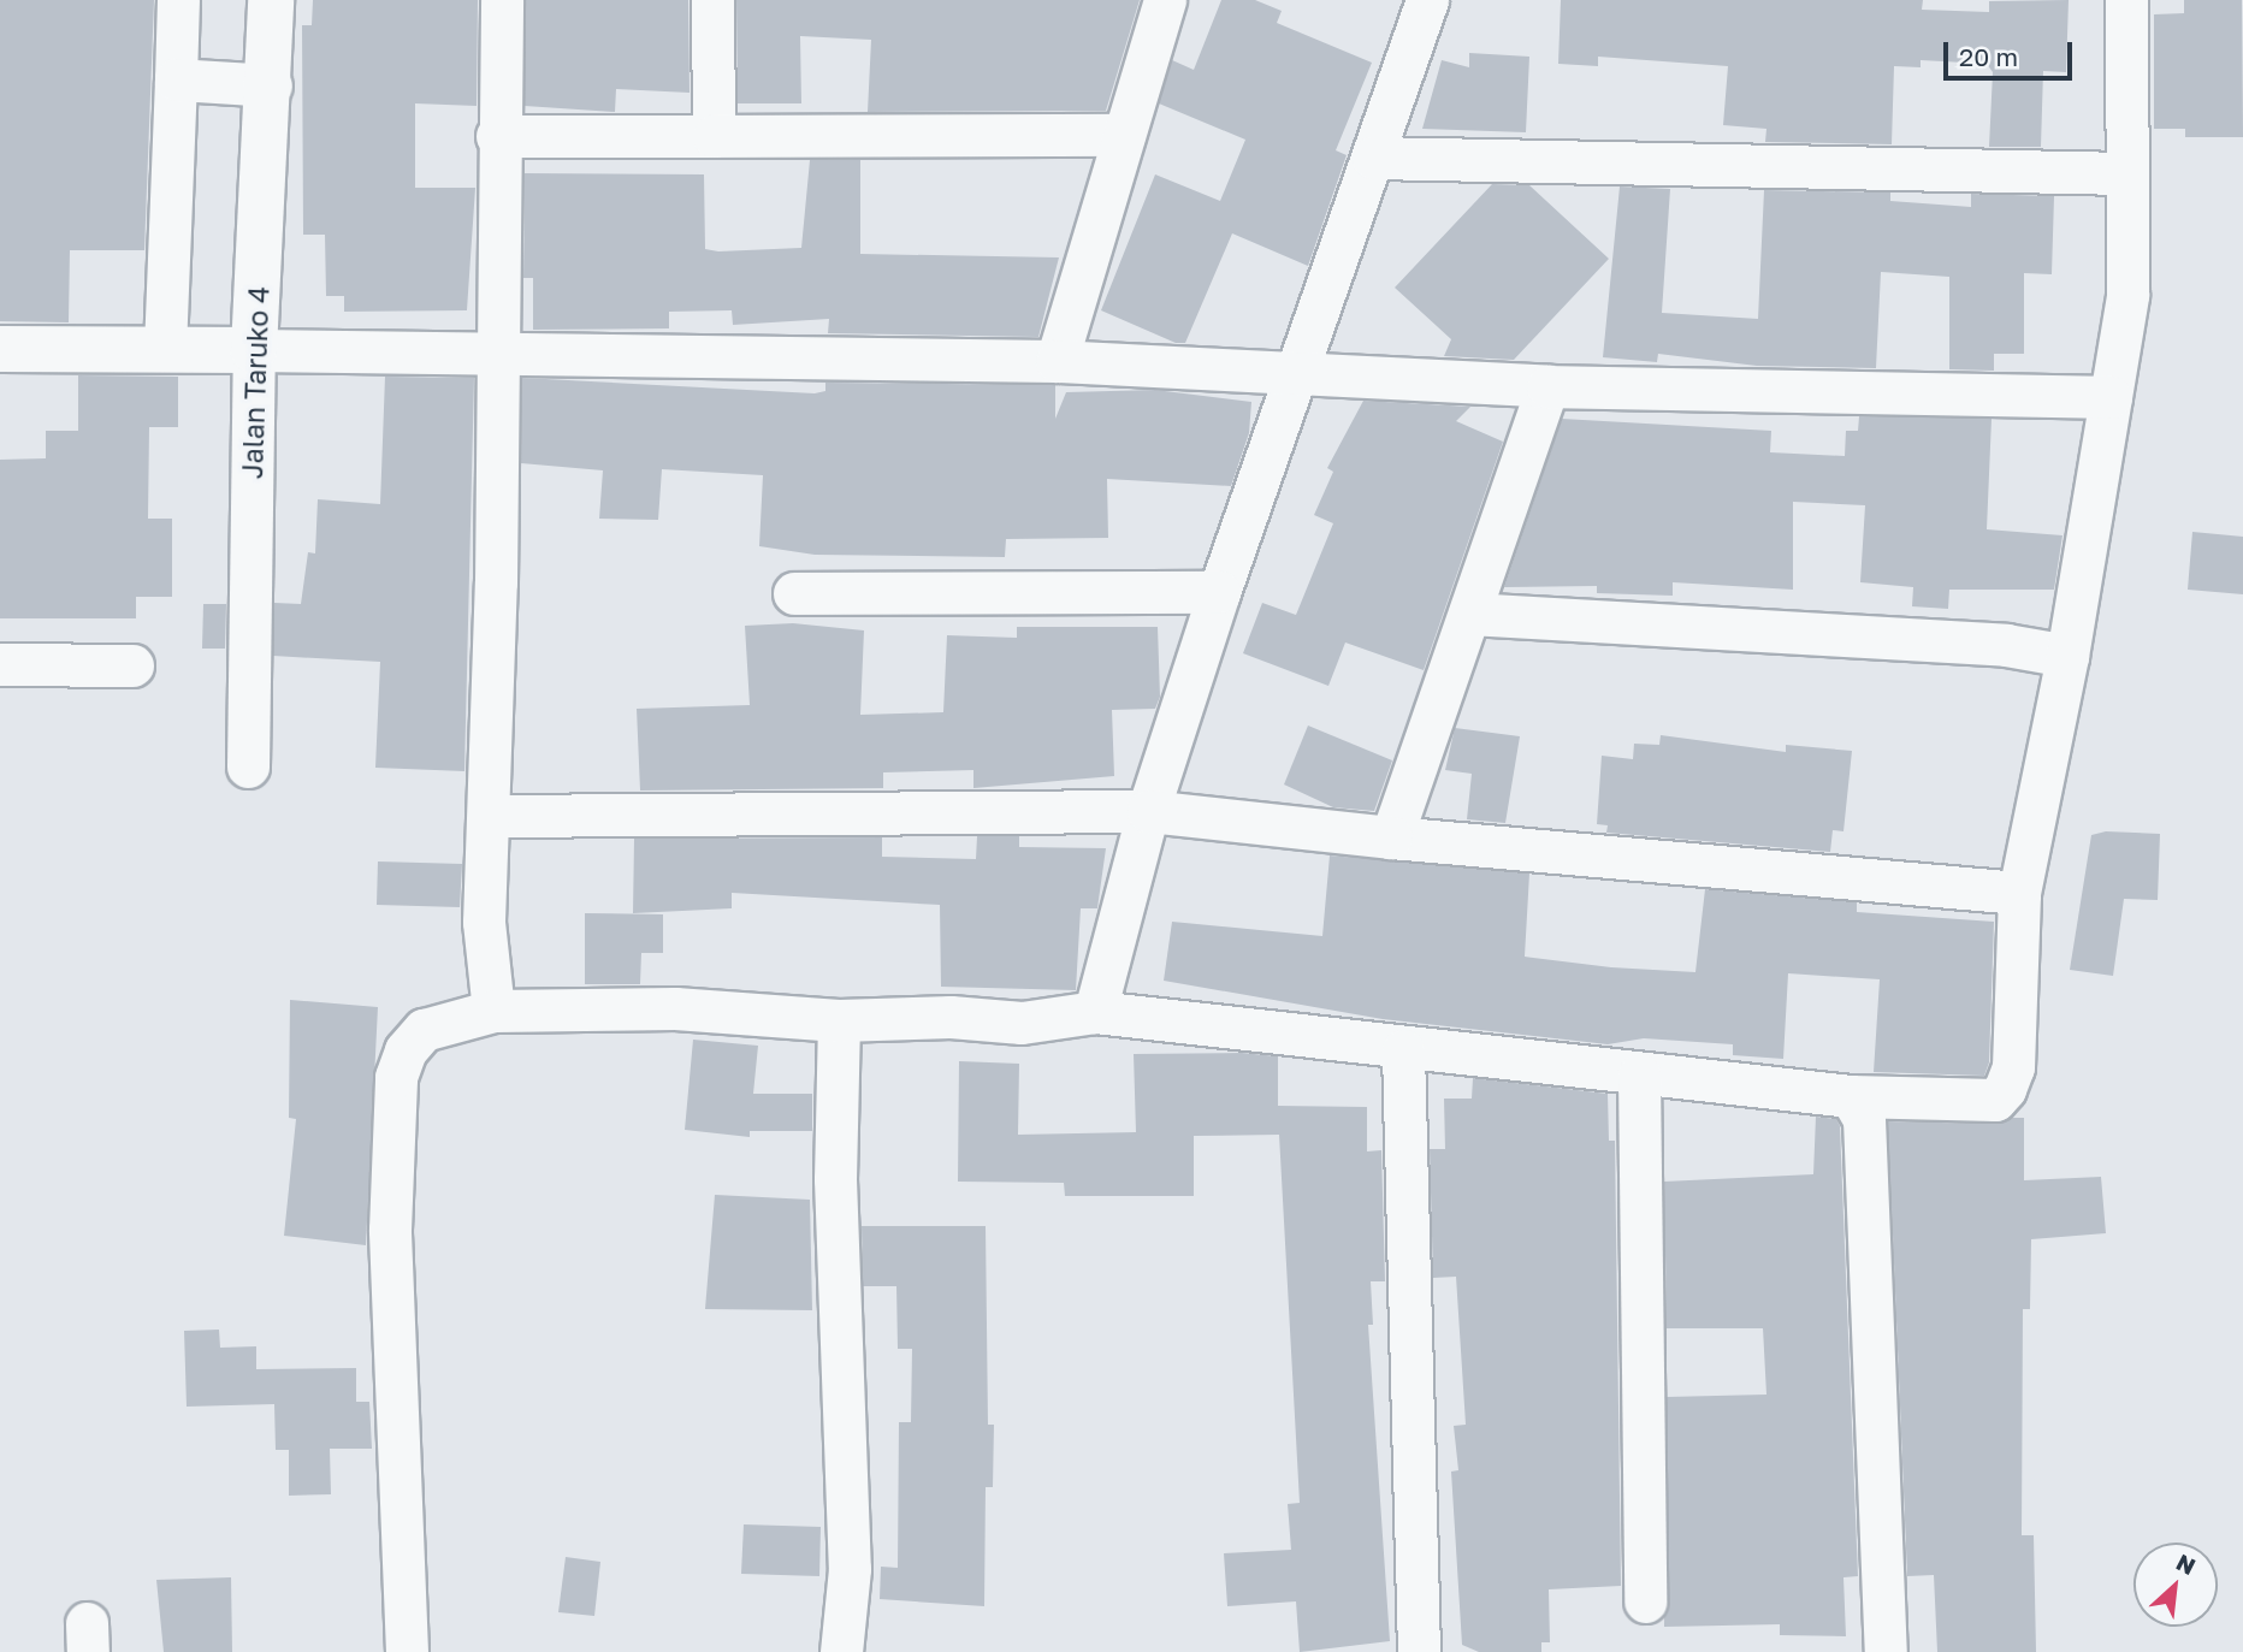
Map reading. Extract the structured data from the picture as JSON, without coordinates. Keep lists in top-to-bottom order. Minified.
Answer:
{"streets":{"street":["Jalan Taruko 4"]},"scale_bar":"20 m","north":"top right"}
